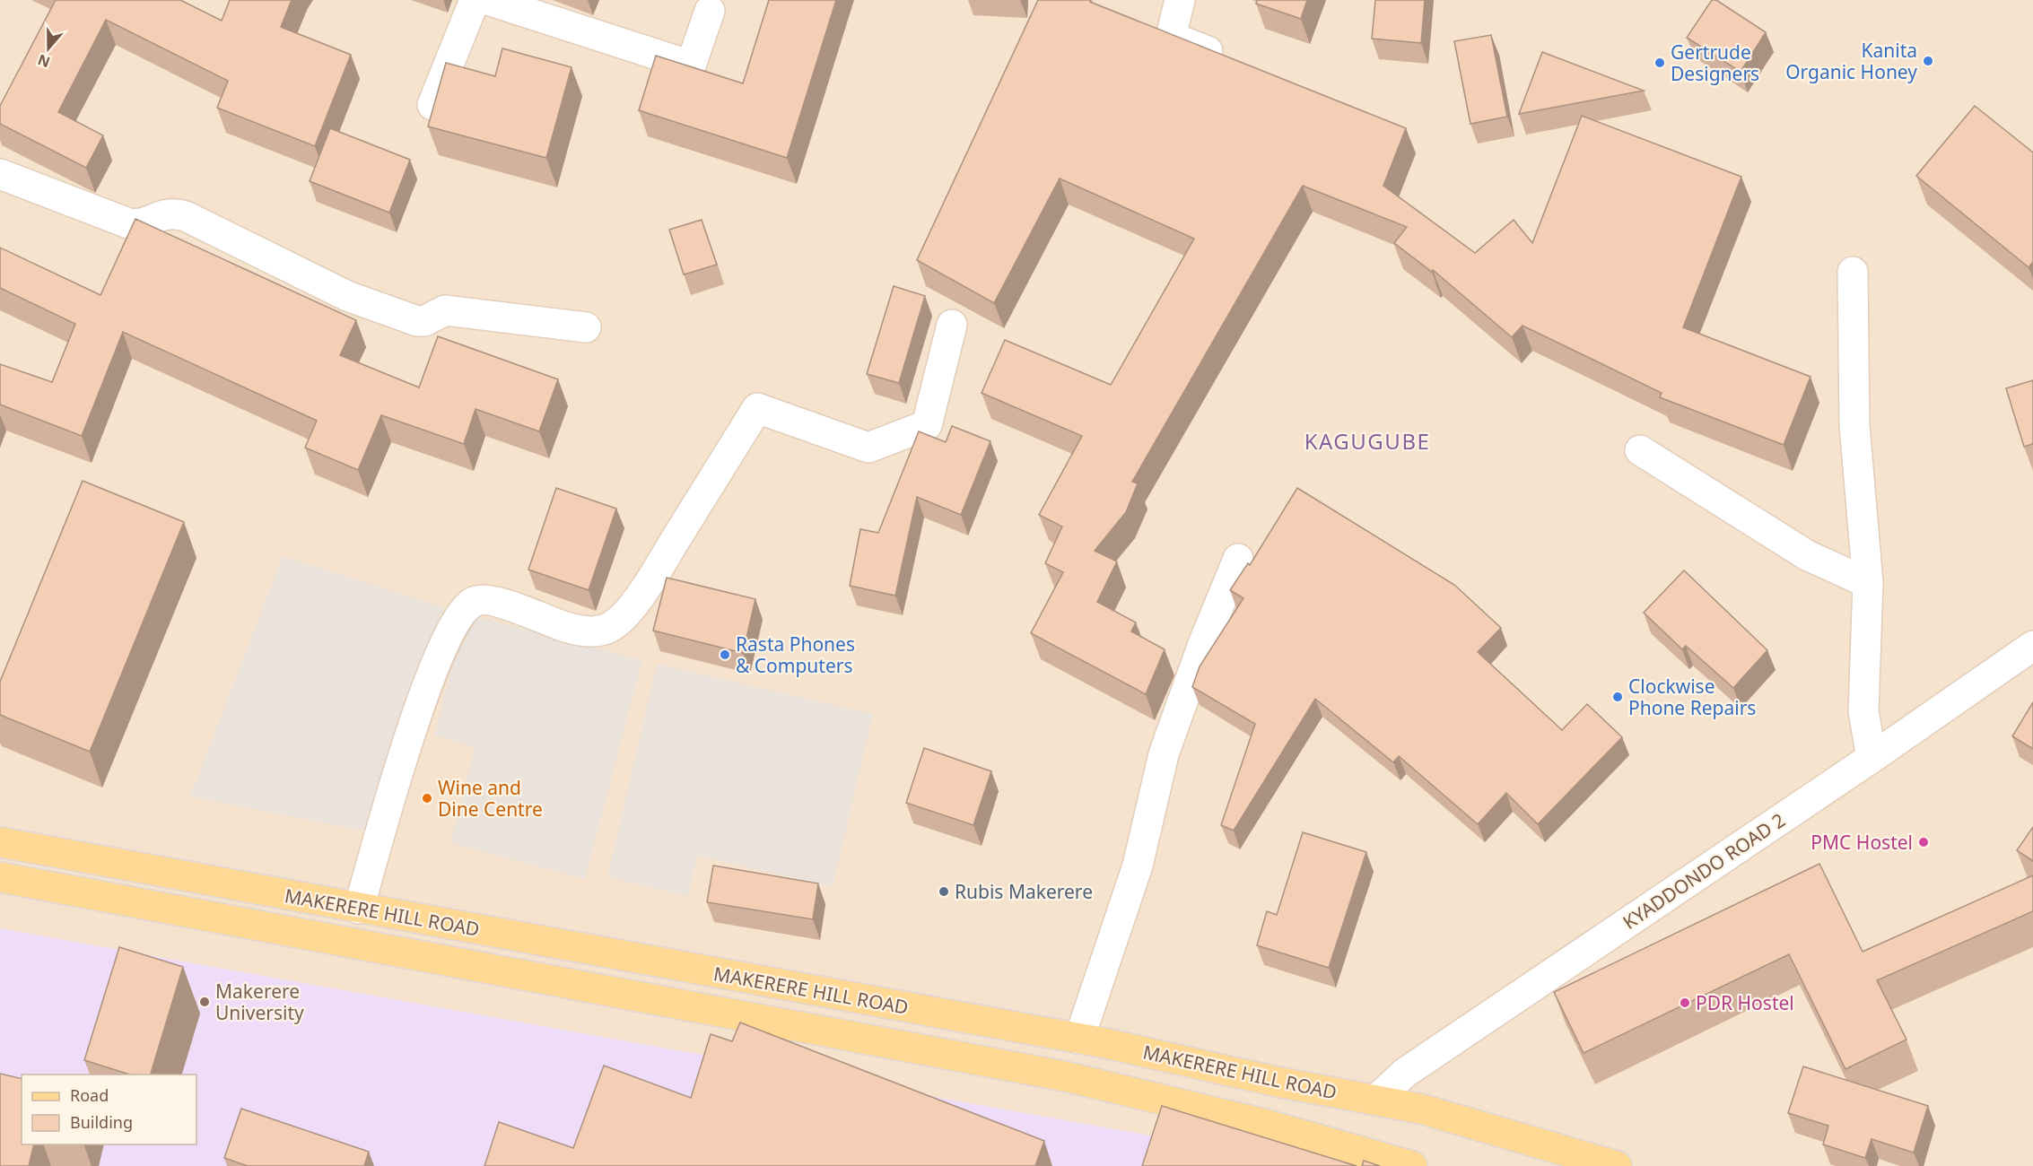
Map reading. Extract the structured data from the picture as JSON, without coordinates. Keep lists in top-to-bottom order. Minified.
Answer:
{"streets":{"main road":["MAKERERE HILL ROAD"],"street":["KYADDONDO ROAD 2"]},"crossings":[["KYADDONDO ROAD 2","MAKERERE HILL ROAD"]],"districts":["KAGUGUBE"],"places":["Kanita Organic Honey","Gertrude Designers","Rasta Phones & Computers","Clockwise Phone Repairs","Wine and Dine Centre","PMC Hostel","Rubis Makerere","Makerere University","PDR Hostel"],"legend":["Road","Building"],"north":"bottom"}
